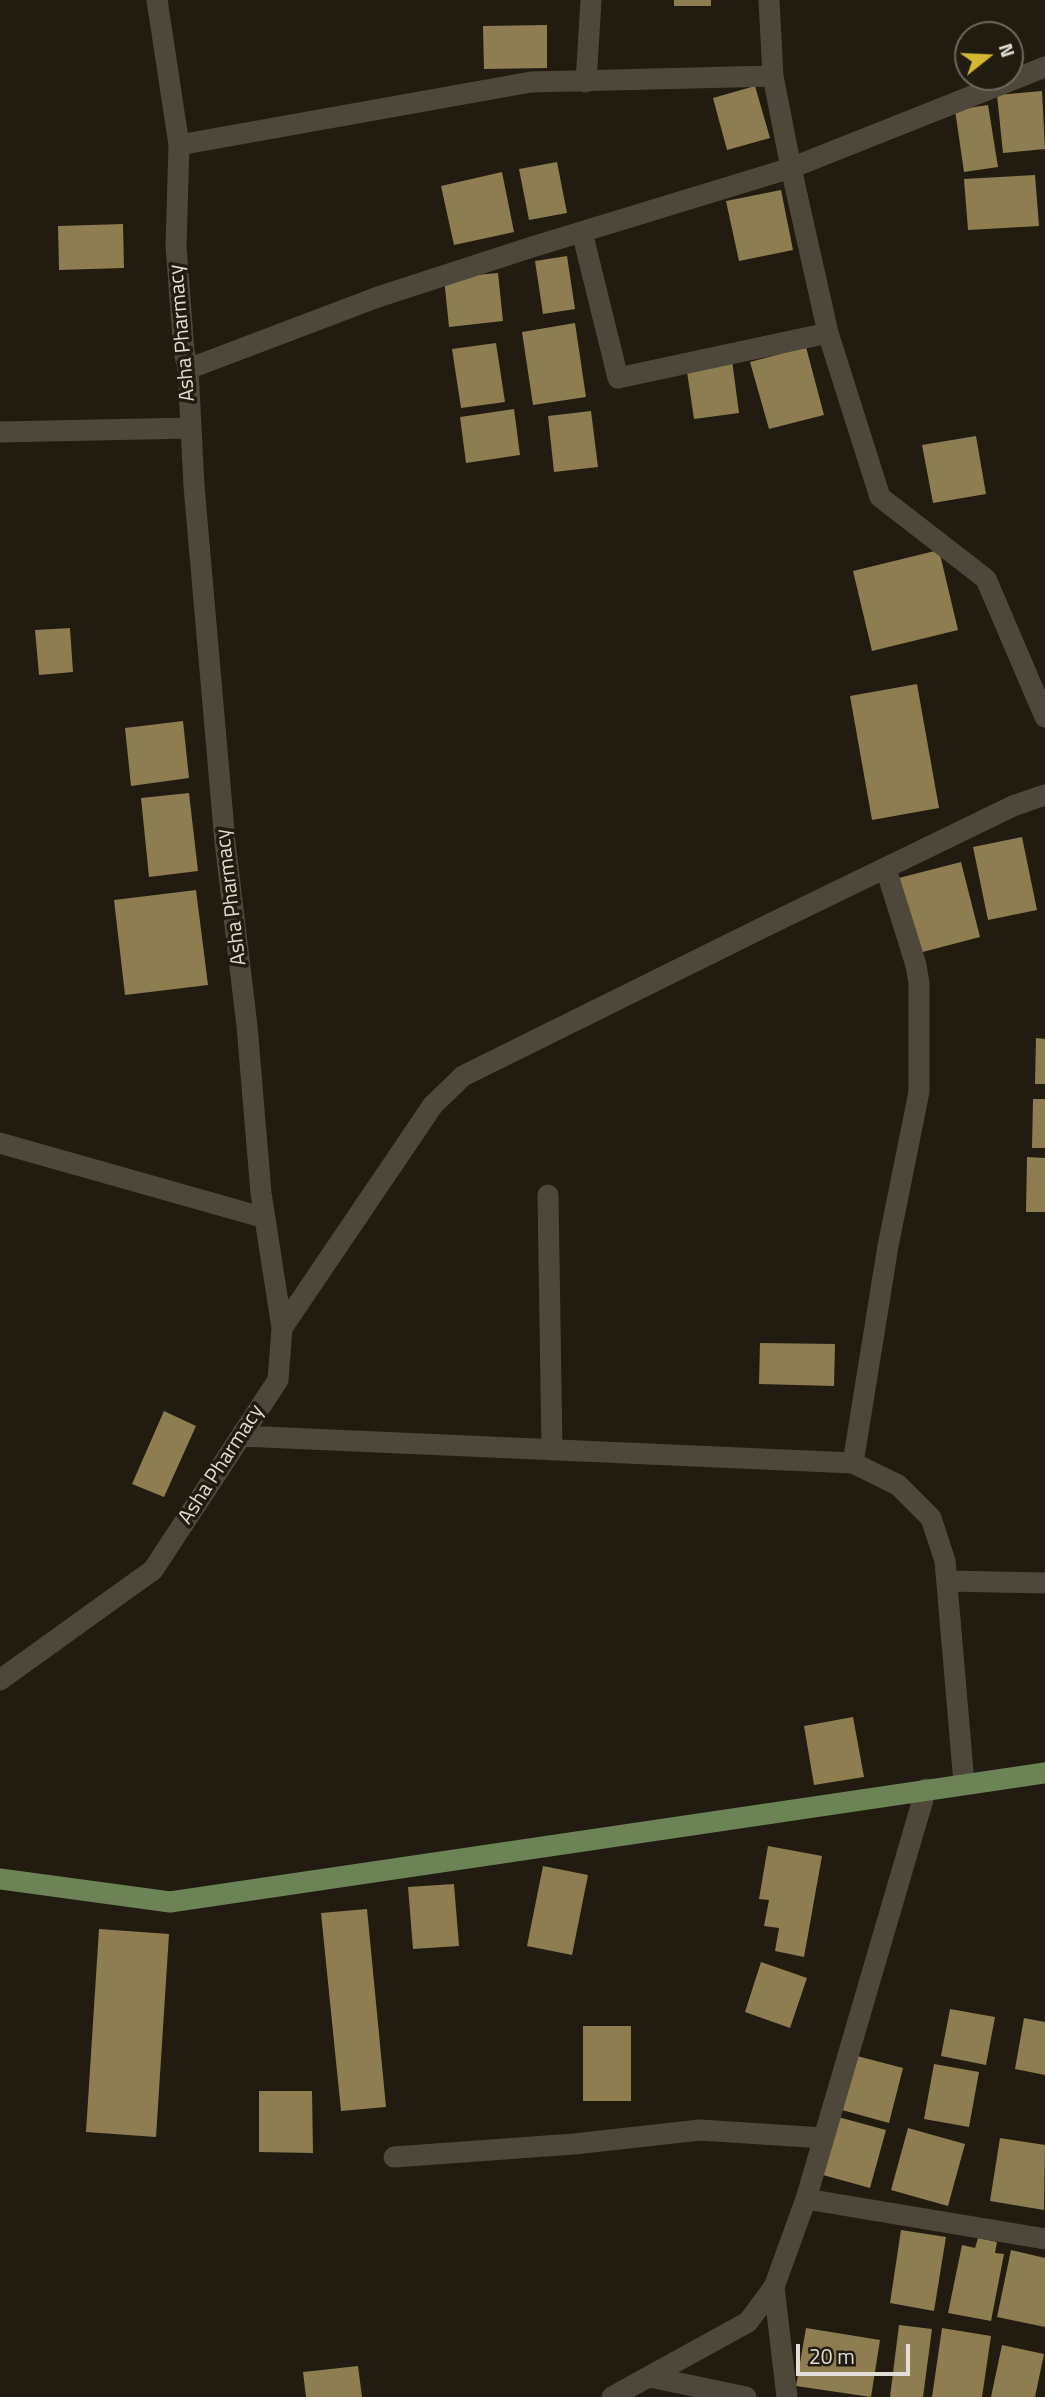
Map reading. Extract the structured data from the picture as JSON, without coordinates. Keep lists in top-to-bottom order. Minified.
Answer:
{"streets":{"street":["Asha Pharmacy"]},"scale_bar":"20 m","north":"right"}
